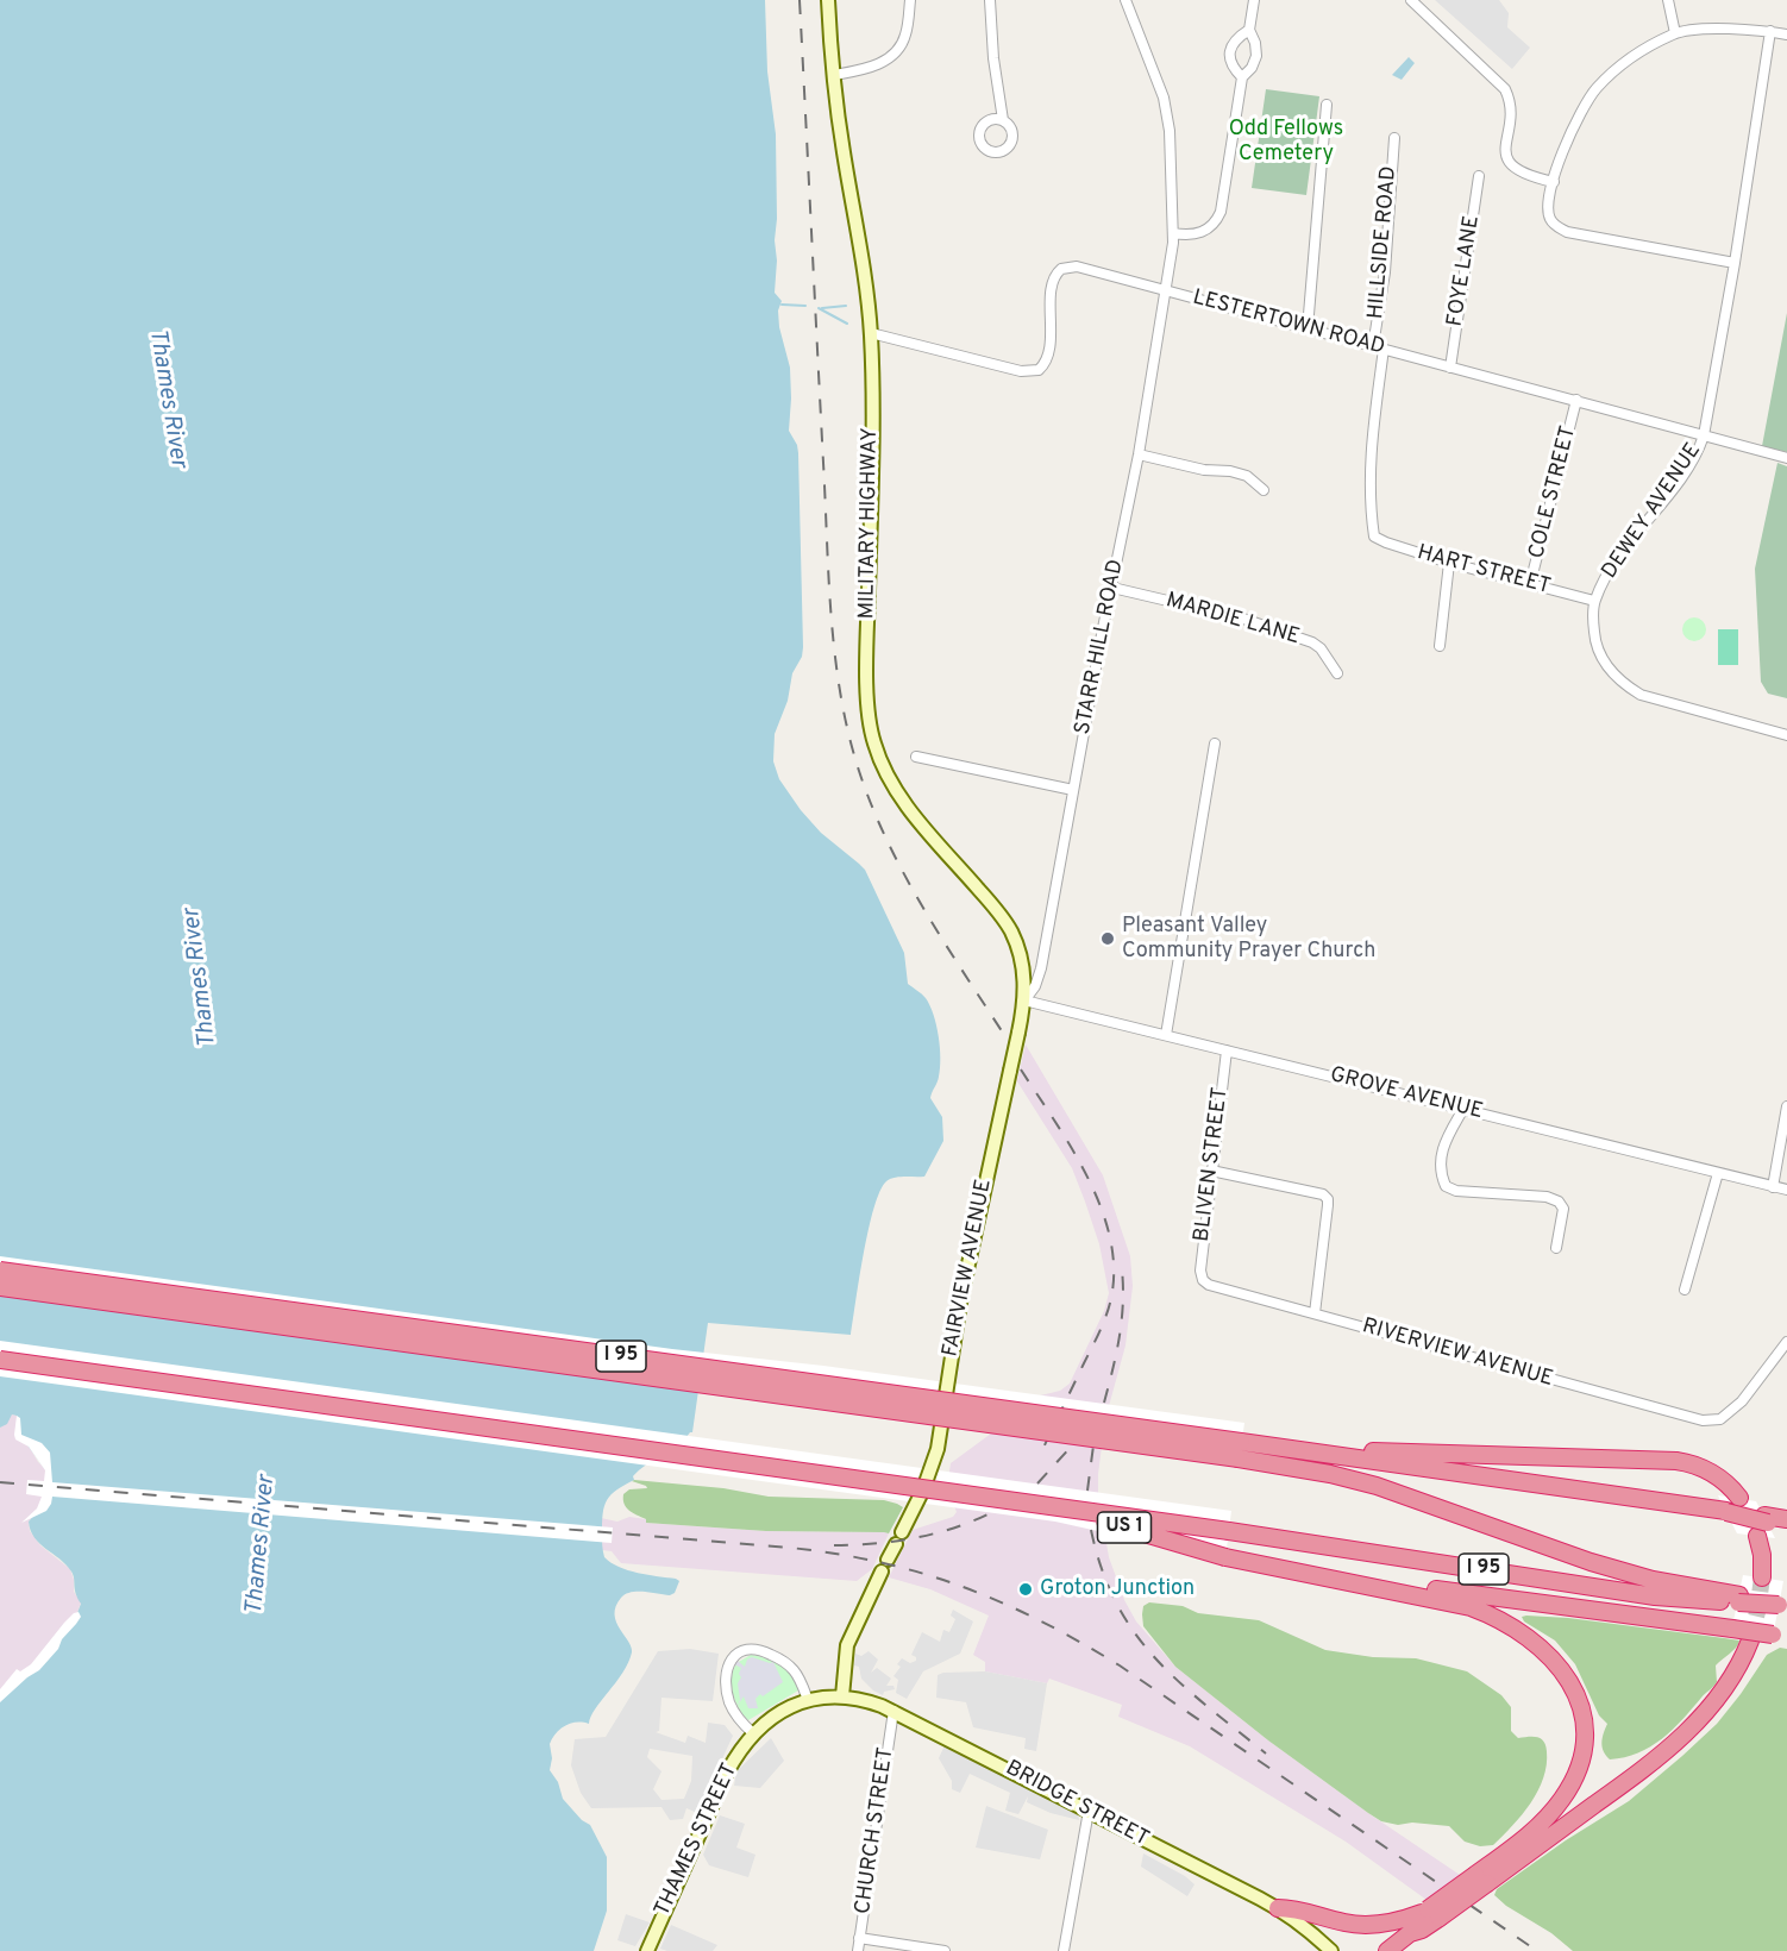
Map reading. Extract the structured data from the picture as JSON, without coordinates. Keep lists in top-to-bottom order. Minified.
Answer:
{"streets":{"highway":["I 95","US 1"],"street":["HILLSIDE ROAD","FOYE LANE","LESTERTOWN ROAD","COLE STREET","DEWEY AVENUE","MILITARY HIGHWAY","HART STREET","MARDIE LANE","STARR HILL ROAD","GROVE AVENUE","BLIVEN STREET","FAIRVIEW AVENUE","RIVERVIEW AVENUE","BRIDGE STREET","CHURCH STREET","THAMES STREET"]},"crossings":[["HILLSIDE ROAD","LESTERTOWN ROAD"],["HILLSIDE ROAD","HART STREET"],["FOYE LANE","LESTERTOWN ROAD"],["LESTERTOWN ROAD","COLE STREET"],["LESTERTOWN ROAD","DEWEY AVENUE"],["LESTERTOWN ROAD","MILITARY HIGHWAY"],["LESTERTOWN ROAD","STARR HILL ROAD"],["COLE STREET","HART STREET"],["DEWEY AVENUE","HART STREET"],["MILITARY HIGHWAY","STARR HILL ROAD"],["MILITARY HIGHWAY","GROVE AVENUE"],["MILITARY HIGHWAY","FAIRVIEW AVENUE"],["MARDIE LANE","STARR HILL ROAD"],["STARR HILL ROAD","GROVE AVENUE"],["STARR HILL ROAD","FAIRVIEW AVENUE"],["GROVE AVENUE","BLIVEN STREET"],["GROVE AVENUE","FAIRVIEW AVENUE"],["BLIVEN STREET","RIVERVIEW AVENUE"],["FAIRVIEW AVENUE","BRIDGE STREET"],["I 95","US 1"],["BRIDGE STREET","CHURCH STREET"],["BRIDGE STREET","THAMES STREET"]],"water":["Thames River"],"parks":["Odd Fellows Cemetery"],"places":["Pleasant Valley Community Prayer Church","Groton Junction"]}
